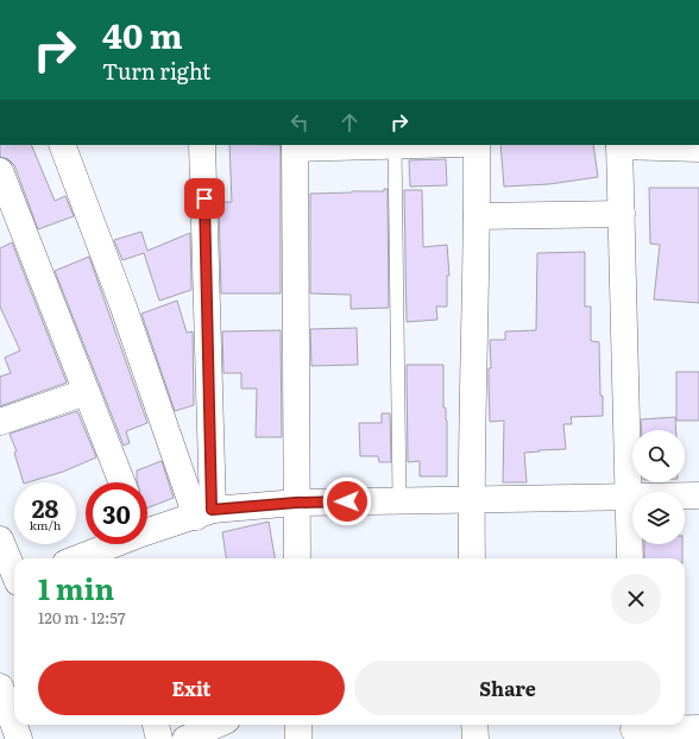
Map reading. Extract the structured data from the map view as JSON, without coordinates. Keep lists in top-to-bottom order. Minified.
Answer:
{"page":{"turn":["40 m","Turn right"],"speed":"28 km/h","limit":"30","heading":["1 min","120 m · 12:57"],"buttons":["Exit","Share"]}}
